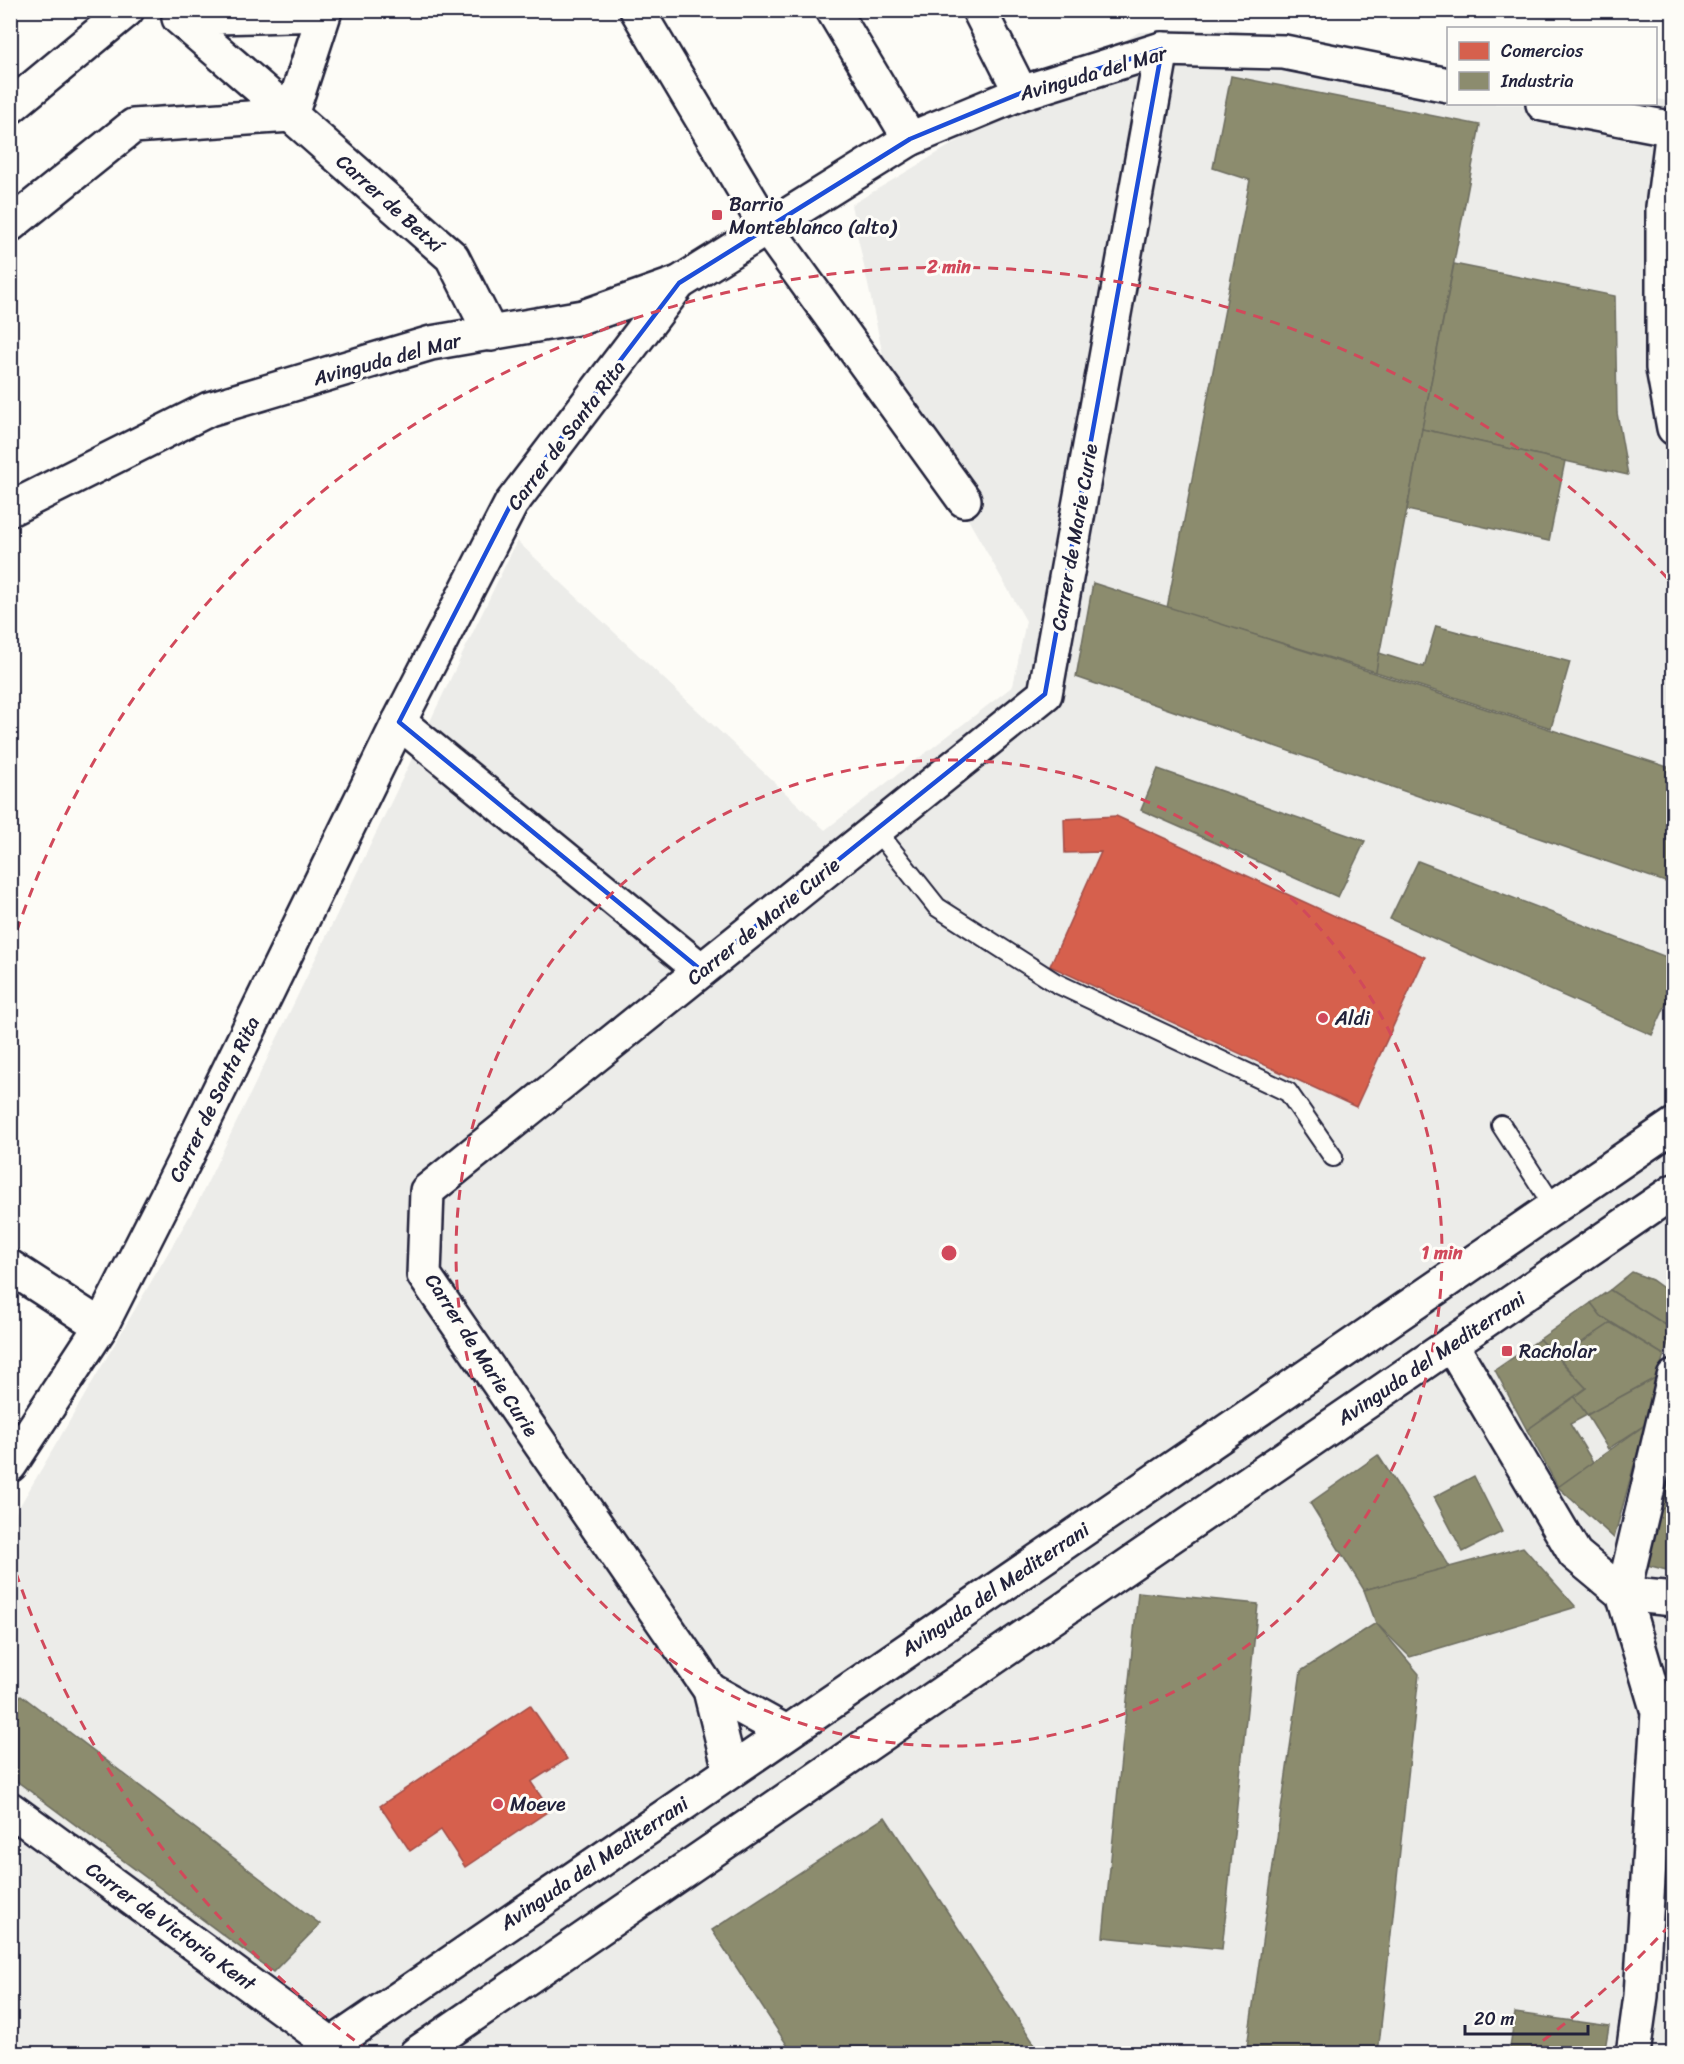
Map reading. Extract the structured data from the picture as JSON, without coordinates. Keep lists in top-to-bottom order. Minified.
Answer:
{"streets":{"street":["Avinguda del Mar","Carrer de Betxí","Carrer de Santa Rita","Carrer de Marie Curie","Avinguda del Mediterrani","Carrer de Victoria Kent"]},"crossings":[["Avinguda del Mar","Carrer de Betxí"],["Avinguda del Mar","Carrer de Santa Rita"],["Avinguda del Mar","Carrer de Marie Curie"],["Carrer de Marie Curie","Avinguda del Mediterrani"],["Avinguda del Mediterrani","Carrer de Victoria Kent"]],"places":{"transit":["Barrio Monteblanco (alto)","Racholar"],"other":["Aldi","Moeve"]},"legend":["Comercios","Industria"],"scale_bar":"20 m","rings":["2 min","1 min"]}
